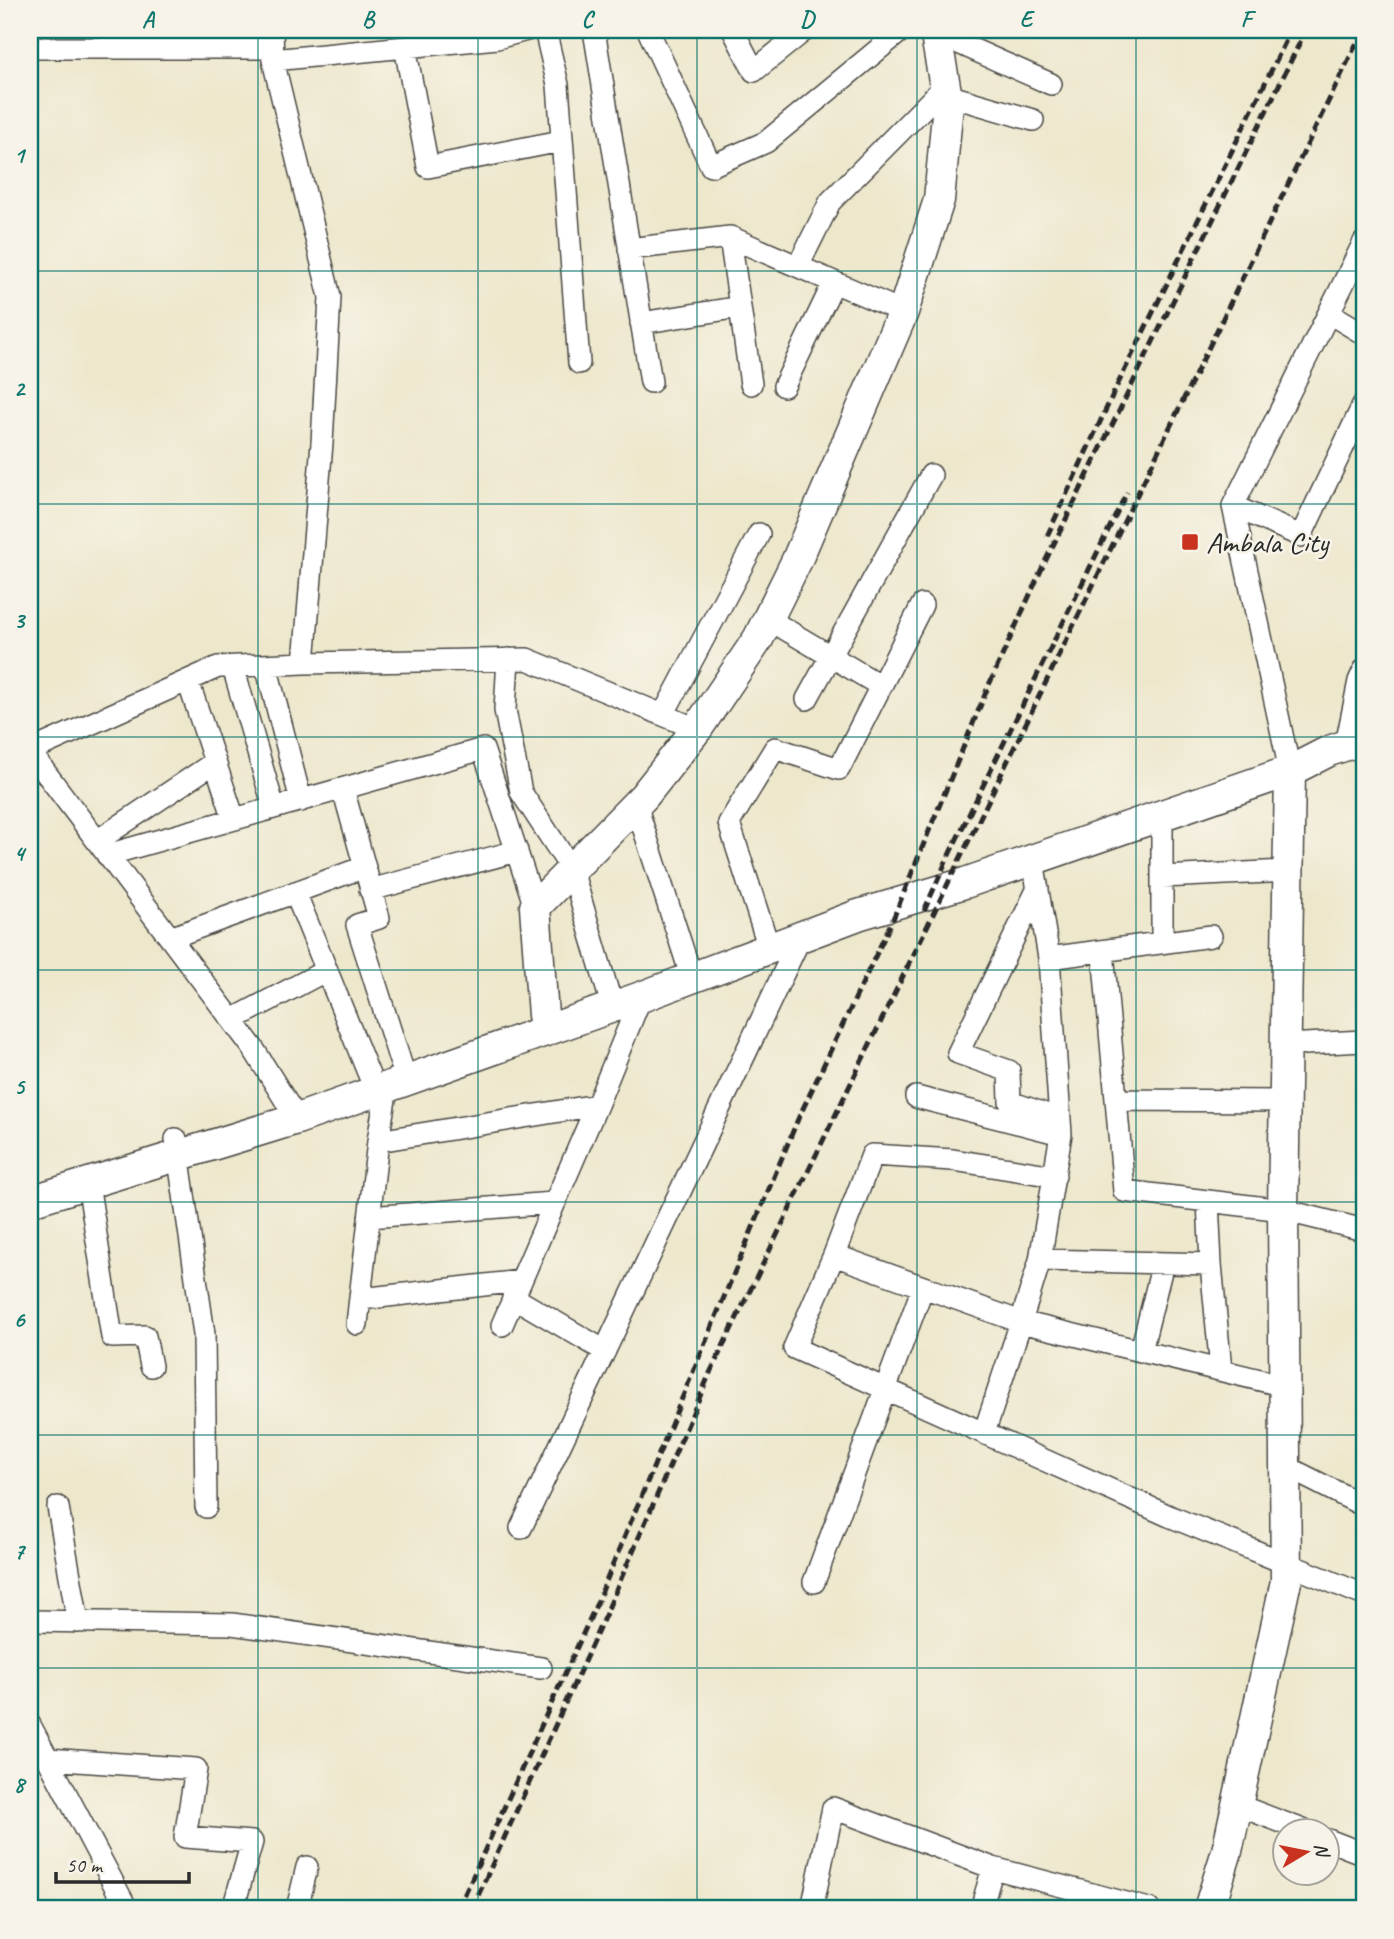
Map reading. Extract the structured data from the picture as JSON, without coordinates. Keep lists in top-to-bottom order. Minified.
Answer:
{"places":{"transit":["Ambala City"]},"scale_bar":"50 m","north":"right","grid":{"columns":["A","B","C","D","E","F"],"rows":["1","2","3","4","5","6","7","8"]}}
